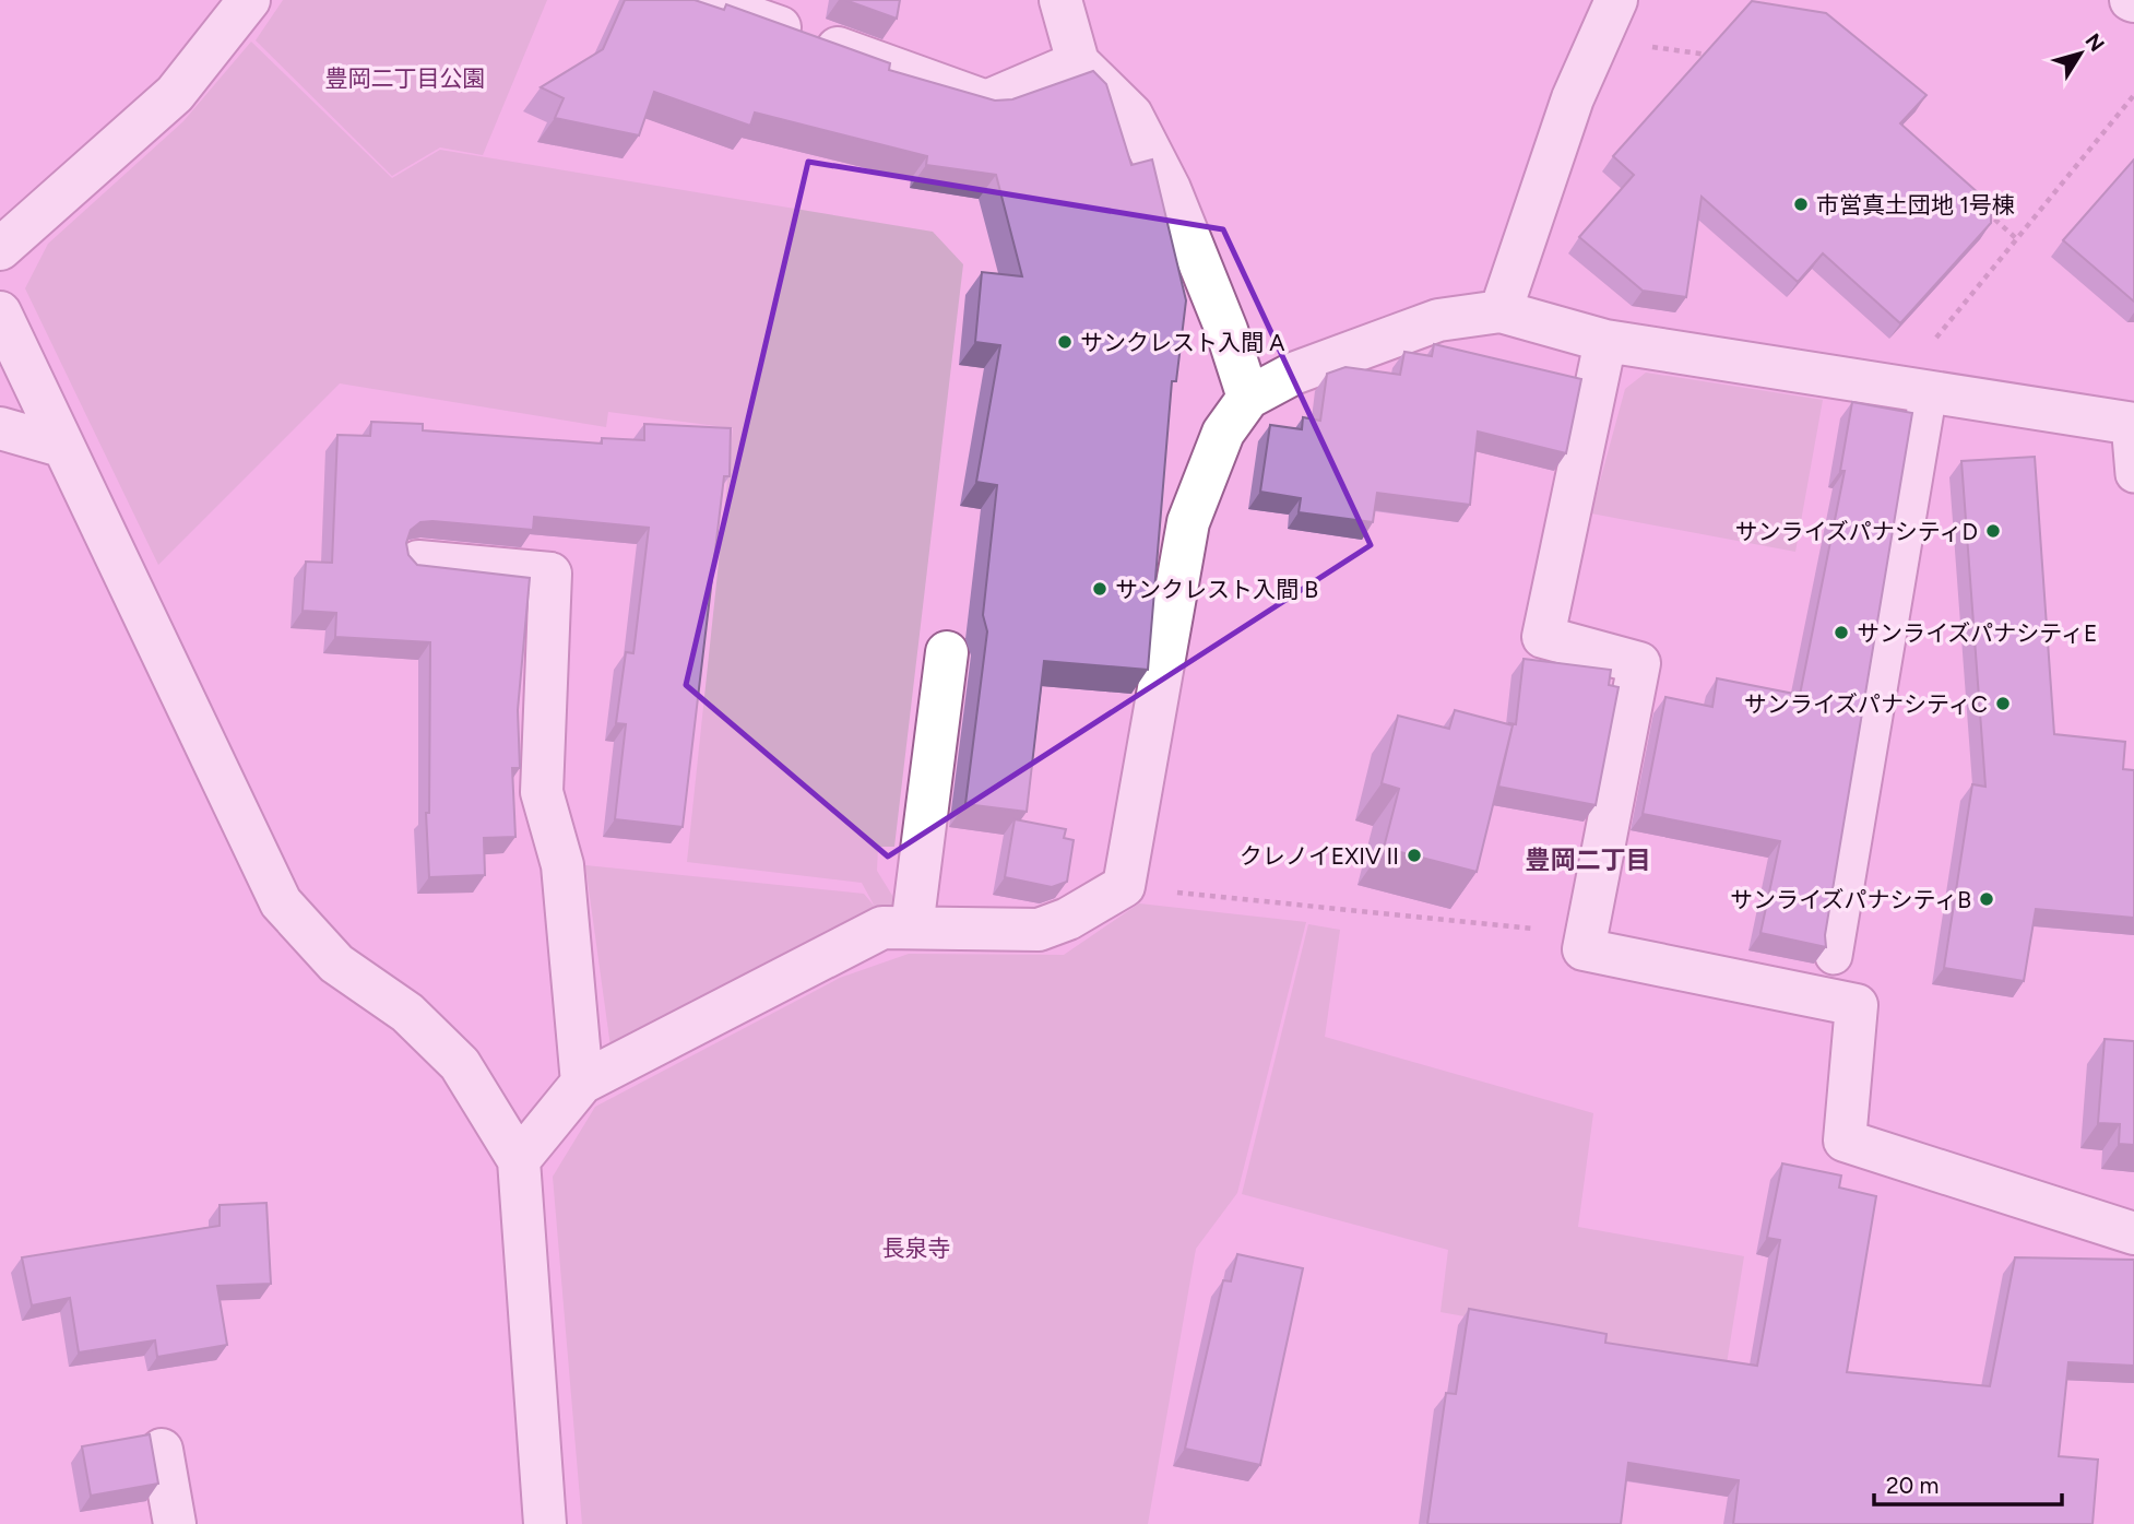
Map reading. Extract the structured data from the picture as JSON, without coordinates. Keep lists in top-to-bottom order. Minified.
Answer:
{"districts":["豊岡二丁目"],"parks":["豊岡二丁目公園","長泉寺"],"places":["市営真土団地 1号棟","サンクレスト入間 A","サンライズパナシティD","サンクレスト入間 B","サンライズパナシティE","サンライズパナシティC","クレノイEXIV II","サンライズパナシティB"],"scale_bar":"20 m","north":"top right"}
